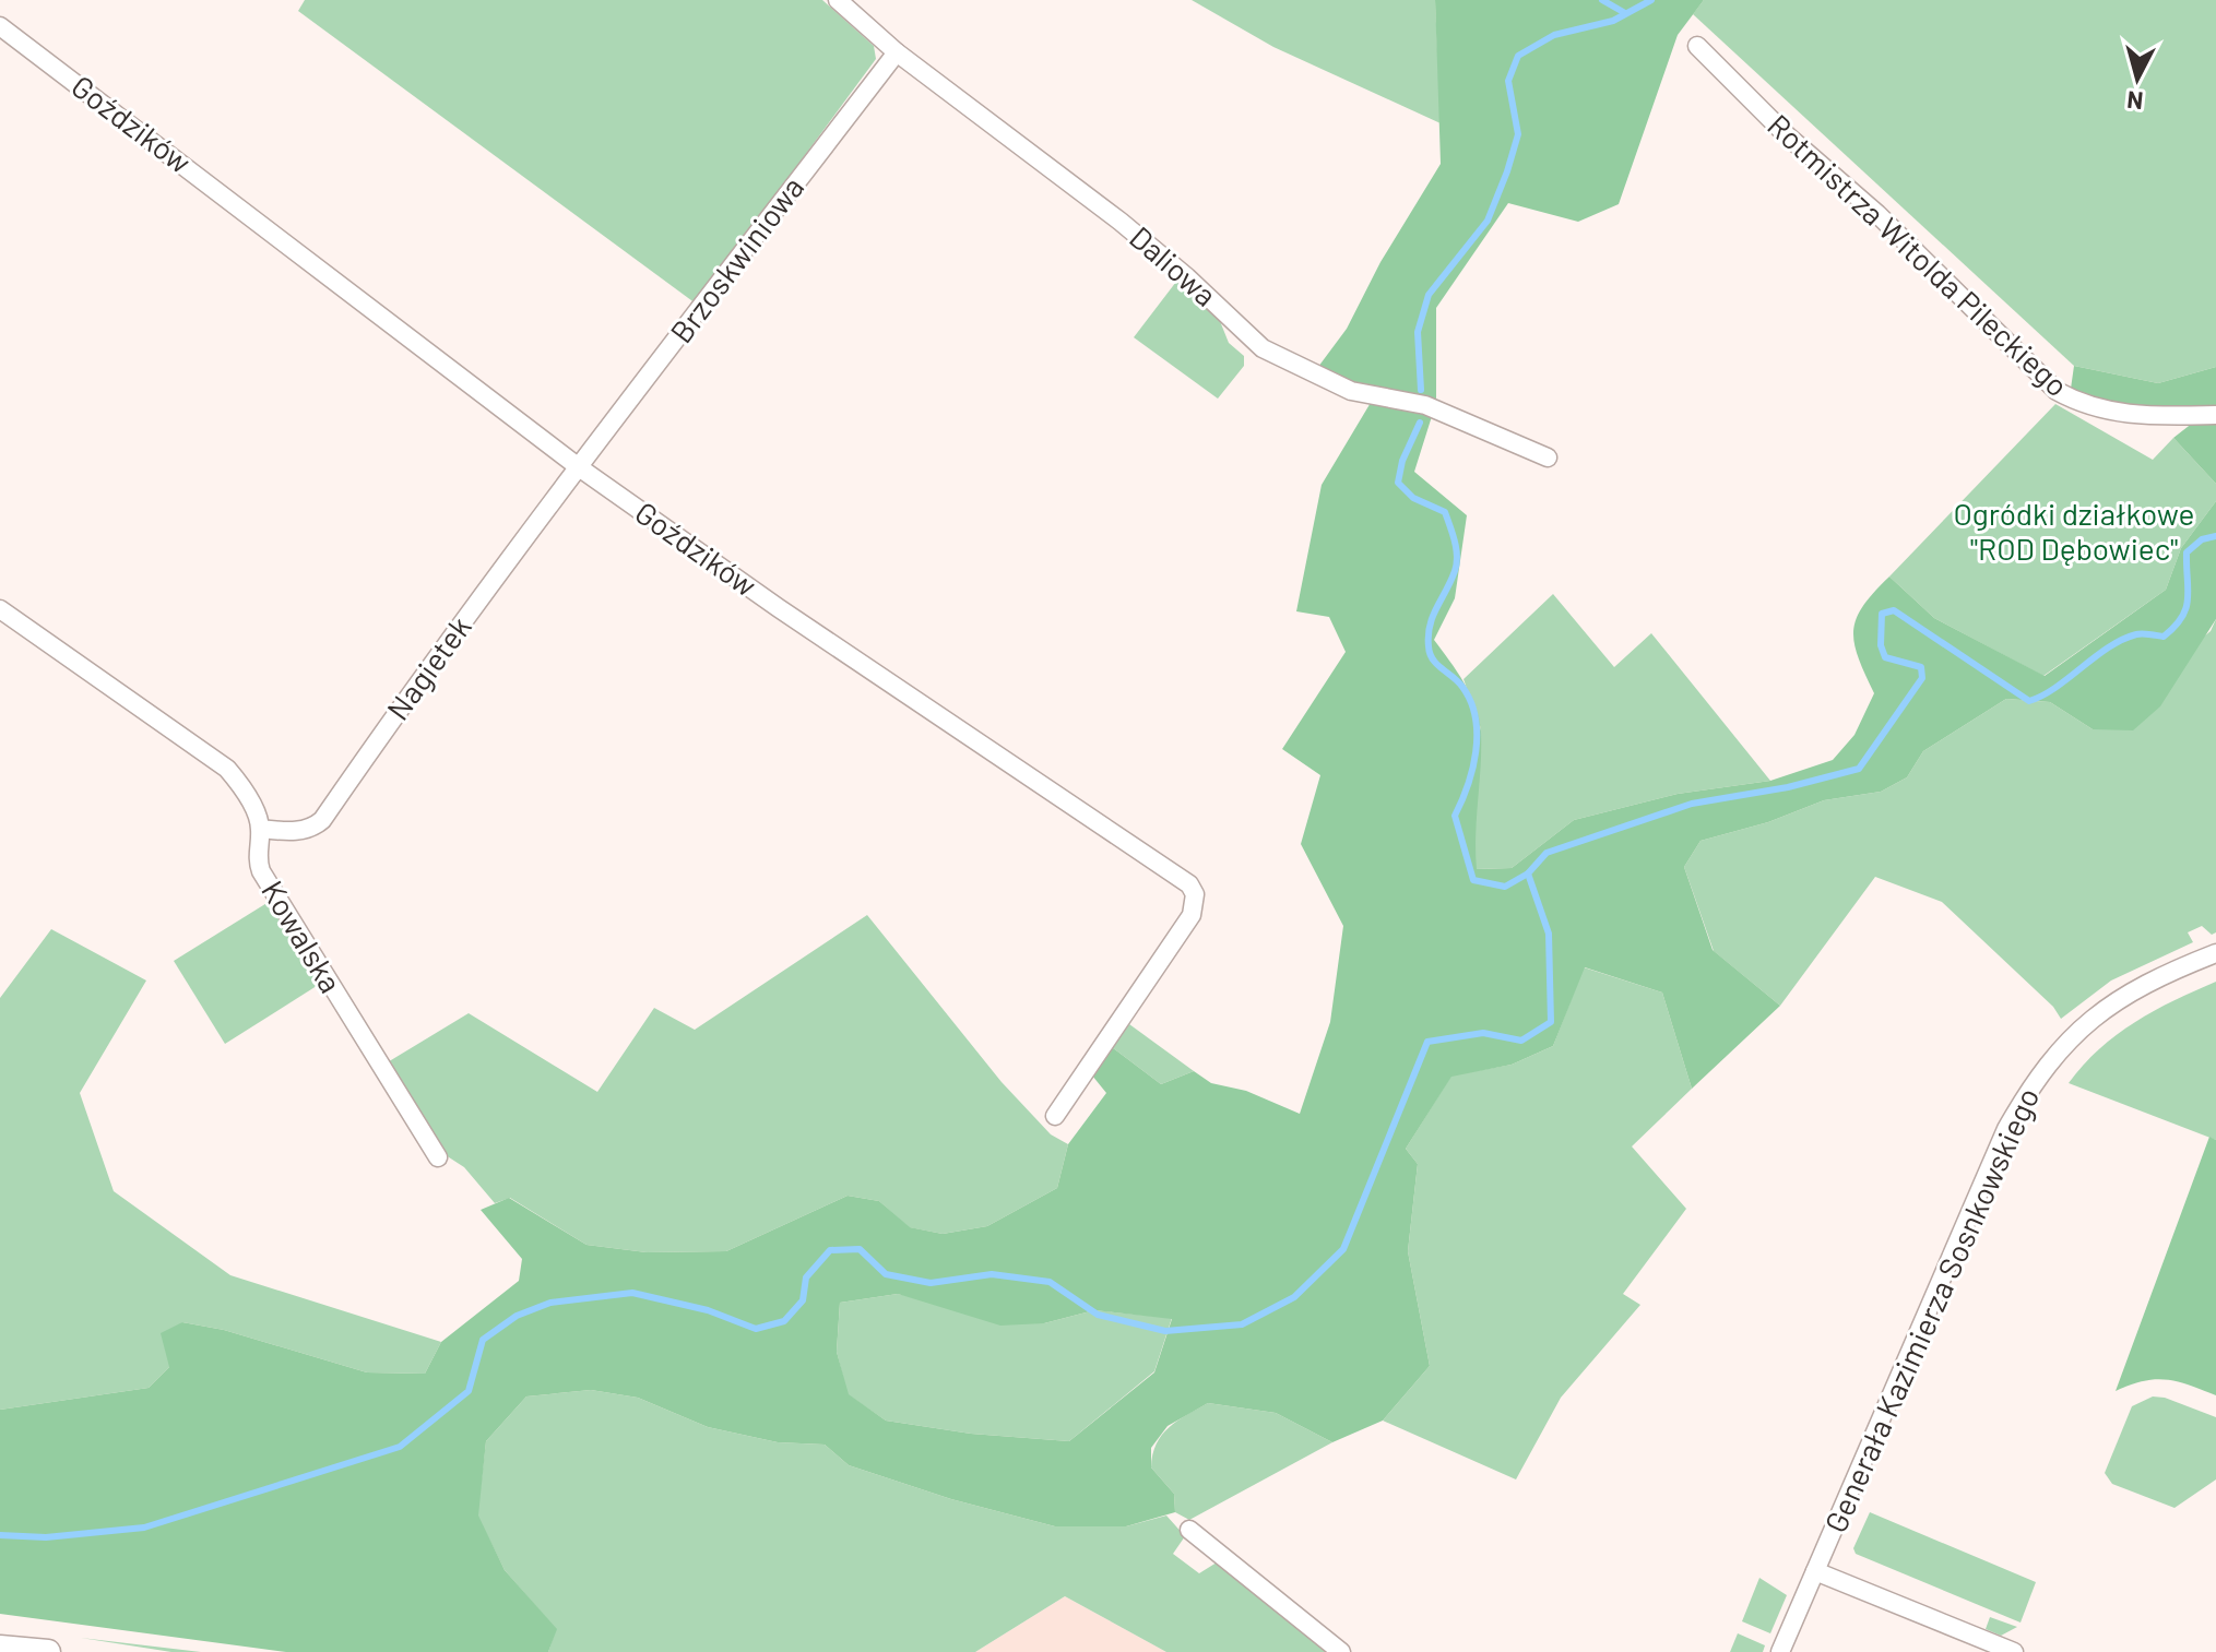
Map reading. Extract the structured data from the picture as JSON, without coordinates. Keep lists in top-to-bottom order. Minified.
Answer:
{"streets":{"street":["Goździków","Rotmistrza Witolda Pileckiego","Brzoskwiniowa","Daliowa","Nagietek","Kowalska","Generała Kazimierza Sosnkowskiego"]},"crossings":[["Goździków","Brzoskwiniowa"],["Goździków","Nagietek"],["Brzoskwiniowa","Daliowa"],["Brzoskwiniowa","Nagietek"],["Nagietek","Kowalska"]],"parks":["Ogródki działkowe \"ROD Dębowiec\""],"north":"bottom"}
